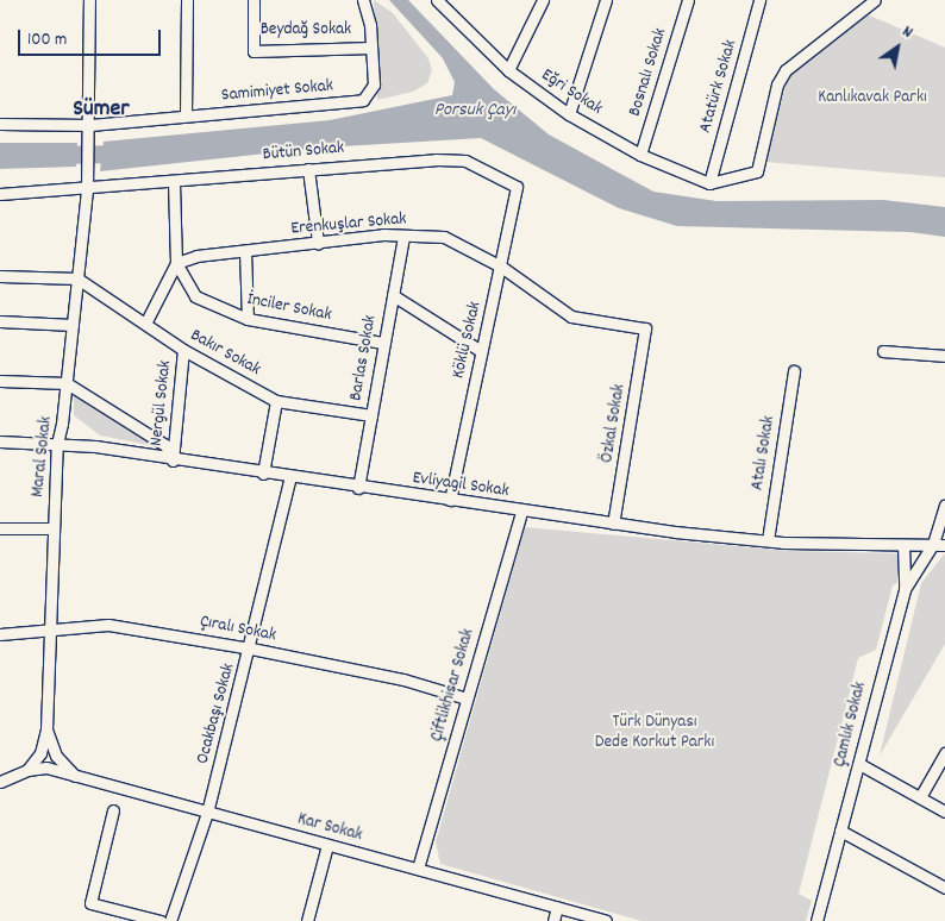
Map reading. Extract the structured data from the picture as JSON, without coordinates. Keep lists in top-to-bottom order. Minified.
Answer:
{"streets":{"street":["Beydağ Sokak","Bosnalı Sokak","Atatürk Sokak","Samimiyet Sokak","Eğri Sokak","Bütün Sokak","Erenkuşlar Sokak","İnciler Sokak","Köklü Sokak","Bakır Sokak","Barlas Sokak","Nergül Sokak","Özkal Sokak","Atalı Sokak","Maral Sokak","Evliyagil Sokak","Çıralı Sokak","Çiftlikhisar Sokak","Ocakbaşı Sokak","Çamlık Sokak","Kar Sokak"]},"crossings":[["Beydağ Sokak","Samimiyet Sokak"],["Bosnalı Sokak","Eğri Sokak"],["Atatürk Sokak","Eğri Sokak"],["Samimiyet Sokak","Maral Sokak"],["Bütün Sokak","Köklü Sokak"],["Bütün Sokak","Maral Sokak"],["Erenkuşlar Sokak","İnciler Sokak"],["Erenkuşlar Sokak","Köklü Sokak"],["Erenkuşlar Sokak","Barlas Sokak"],["Erenkuşlar Sokak","Özkal Sokak"],["İnciler Sokak","Barlas Sokak"],["Köklü Sokak","Evliyagil Sokak"],["Bakır Sokak","Barlas Sokak"],["Bakır Sokak","Nergül Sokak"],["Bakır Sokak","Maral Sokak"],["Barlas Sokak","Evliyagil Sokak"],["Nergül Sokak","Evliyagil Sokak"],["Özkal Sokak","Evliyagil Sokak"],["Atalı Sokak","Evliyagil Sokak"],["Maral Sokak","Evliyagil Sokak"],["Maral Sokak","Çıralı Sokak"],["Evliyagil Sokak","Çiftlikhisar Sokak"],["Evliyagil Sokak","Ocakbaşı Sokak"],["Evliyagil Sokak","Çamlık Sokak"],["Çıralı Sokak","Çiftlikhisar Sokak"],["Çıralı Sokak","Ocakbaşı Sokak"],["Çiftlikhisar Sokak","Kar Sokak"],["Ocakbaşı Sokak","Kar Sokak"]],"districts":["Sümer"],"water":["Porsuk Çayı"],"parks":["Kanlıkavak Parkı","Türk Dünyası Dede Korkut Parkı"],"scale_bar":"100 m","north":"top right"}
